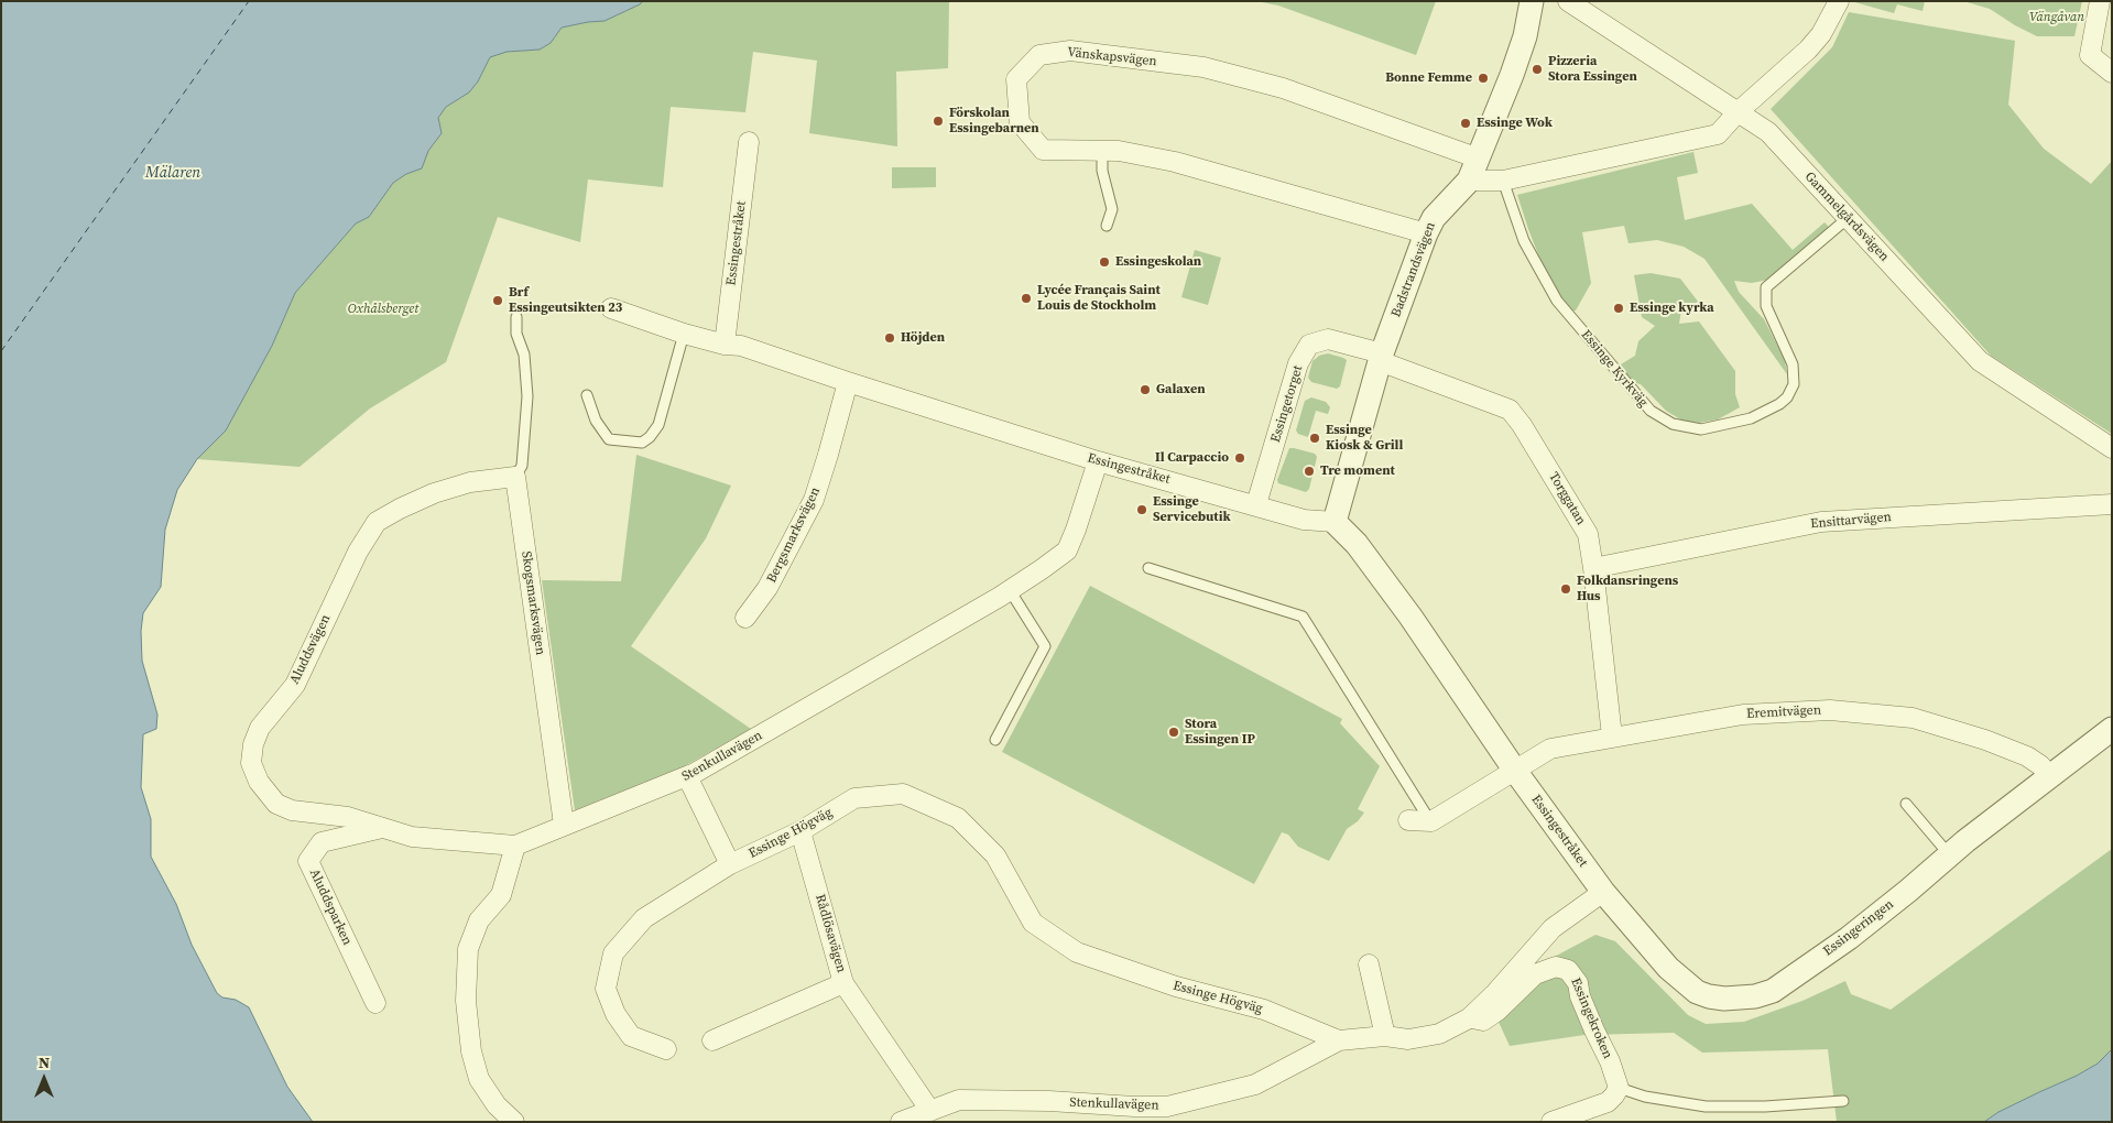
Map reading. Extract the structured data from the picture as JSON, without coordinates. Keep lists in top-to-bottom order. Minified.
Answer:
{"streets":{"street":["Vänskapsvägen","Gammelgårdsvägen","Essingestråket","Badstrandsvägen","Essingetorget","Torggatan","Ensittarvägen","Bergsmarksvägen","Skogsmarksvägen","Aluddsvägen","Eremitvägen","Stenkullavägen","Essinge Högväg","Aluddsparken","Essingeringen","Rådlösavägen","Essingekroken"],"lane":["Essinge Kyrkväg"]},"crossings":[["Vänskapsvägen","Badstrandsvägen"],["Gammelgårdsvägen","Essinge Kyrkväg"],["Essingestråket","Badstrandsvägen"],["Essingestråket","Essingetorget"],["Essingestråket","Bergsmarksvägen"],["Essingestråket","Eremitvägen"],["Essingestråket","Stenkullavägen"],["Essingestråket","Essingeringen"],["Badstrandsvägen","Essingetorget"],["Badstrandsvägen","Torggatan"],["Essingetorget","Torggatan"],["Torggatan","Ensittarvägen"],["Torggatan","Eremitvägen"],["Skogsmarksvägen","Aluddsvägen"],["Skogsmarksvägen","Stenkullavägen"],["Aluddsvägen","Stenkullavägen"],["Aluddsvägen","Aluddsparken"],["Eremitvägen","Essingeringen"],["Stenkullavägen","Essinge Högväg"],["Stenkullavägen","Essingeringen"],["Stenkullavägen","Rådlösavägen"],["Stenkullavägen","Essingekroken"],["Essinge Högväg","Rådlösavägen"]],"water":["Mälaren"],"parks":["Vängåvan","Oxhålsberget"],"places":["Pizzeria Stora Essingen","Bonne Femme","Förskolan Essingebarnen","Essinge Wok","Essingeskolan","Lycée Français Saint Louis de Stockholm","Brf Essingeutsikten 23","Essinge kyrka","Höjden","Galaxen","Essinge Kiosk & Grill","Il Carpaccio","Tre moment","Essinge Servicebutik","Folkdansringens Hus","Stora Essingen IP"],"north":"top"}
